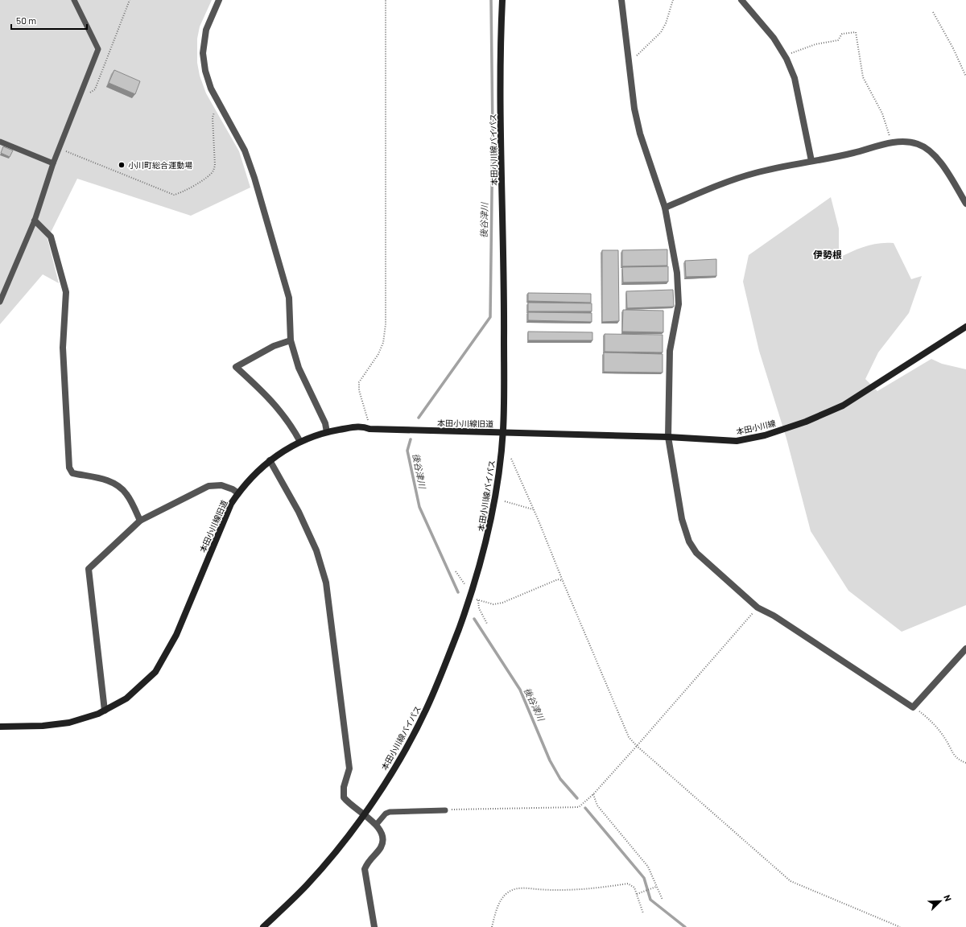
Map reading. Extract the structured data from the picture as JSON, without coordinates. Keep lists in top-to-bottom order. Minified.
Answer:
{"streets":{"street":["本田小川線バイパス","本田小川線旧道","本田小川線"]},"crossings":[["本田小川線バイパス","本田小川線旧道"],["本田小川線バイパス","本田小川線"],["本田小川線旧道","本田小川線"]],"districts":["伊勢根"],"water":["後谷津川"],"places":["小川町総合運動場"],"scale_bar":"50 m","north":"top right"}
